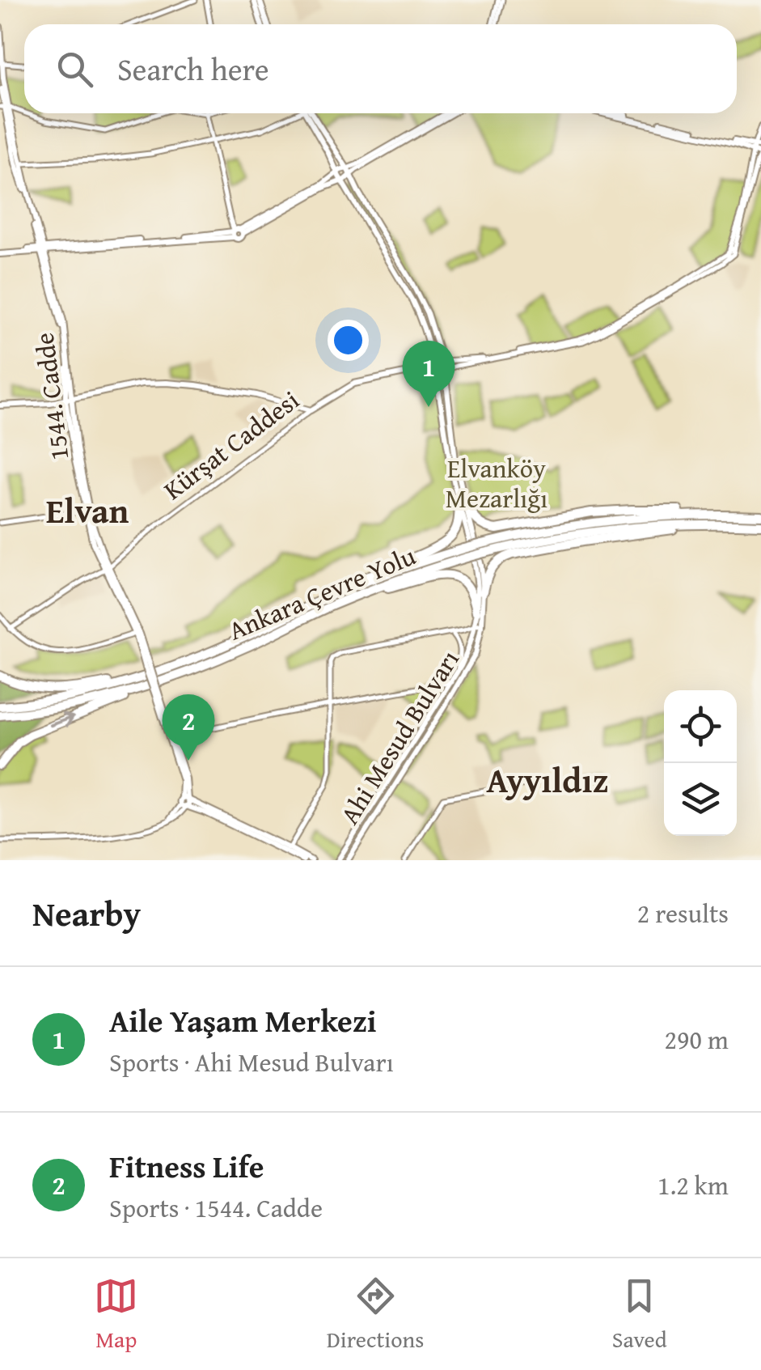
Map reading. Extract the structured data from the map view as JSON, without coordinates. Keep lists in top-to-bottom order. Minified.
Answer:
{"streets":{"highway":["Ankara Çevre Yolu"],"main road":["1544. Cadde","Kürşat Caddesi","Ahi Mesud Bulvarı"]},"crossings":[["1544. Cadde","Kürşat Caddesi"],["Kürşat Caddesi","Ahi Mesud Bulvarı"]],"districts":["Elvan","Ayyıldız"],"parks":["Elvanköy Mezarlığı"],"page":{"search":"Search here","pins":["1","2"],"heading":["Nearby","2 results"],"list":[{"mark":"1","name":"Aile Yaşam Merkezi","note":"Sports · Ahi Mesud Bulvarı","value":"290 m"},{"mark":"2","name":"Fitness Life","note":"Sports · 1544. Cadde","value":"1.2 km"}],"nav":["Map","Directions","Saved"]}}
